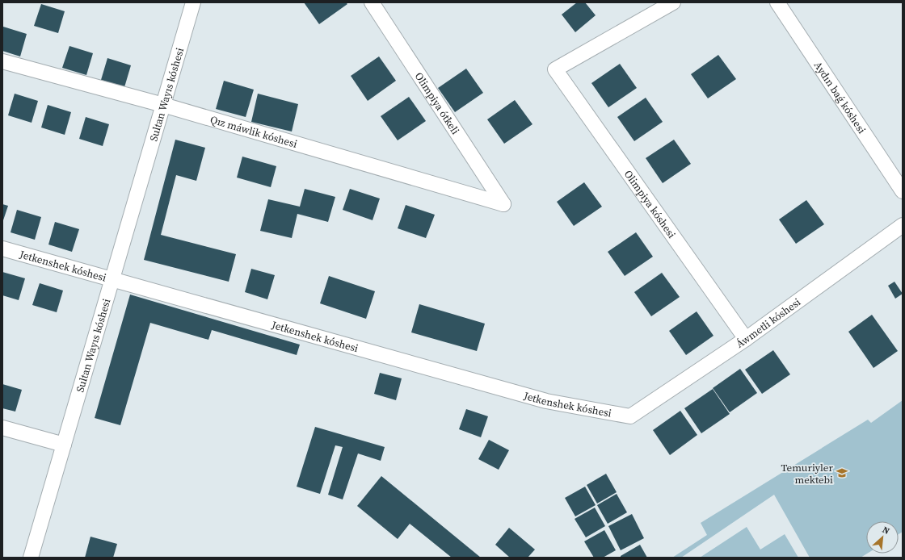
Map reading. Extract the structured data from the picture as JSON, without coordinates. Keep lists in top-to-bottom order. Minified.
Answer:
{"streets":{"street":["Sultan Wayıs kóshesi","Aydın baǵ kóshesi","Olimpiya ótkeli","Qız máwlik kóshesi","Olimpiya kóshesi","Jetkenshek kóshesi","Áwmetli kóshesi"]},"crossings":[["Sultan Wayıs kóshesi","Qız máwlik kóshesi"],["Sultan Wayıs kóshesi","Jetkenshek kóshesi"],["Olimpiya ótkeli","Qız máwlik kóshesi"],["Olimpiya kóshesi","Áwmetli kóshesi"],["Jetkenshek kóshesi","Áwmetli kóshesi"]],"places":{"school or university":["Temuriyler mektebi"]},"north":"top right"}
